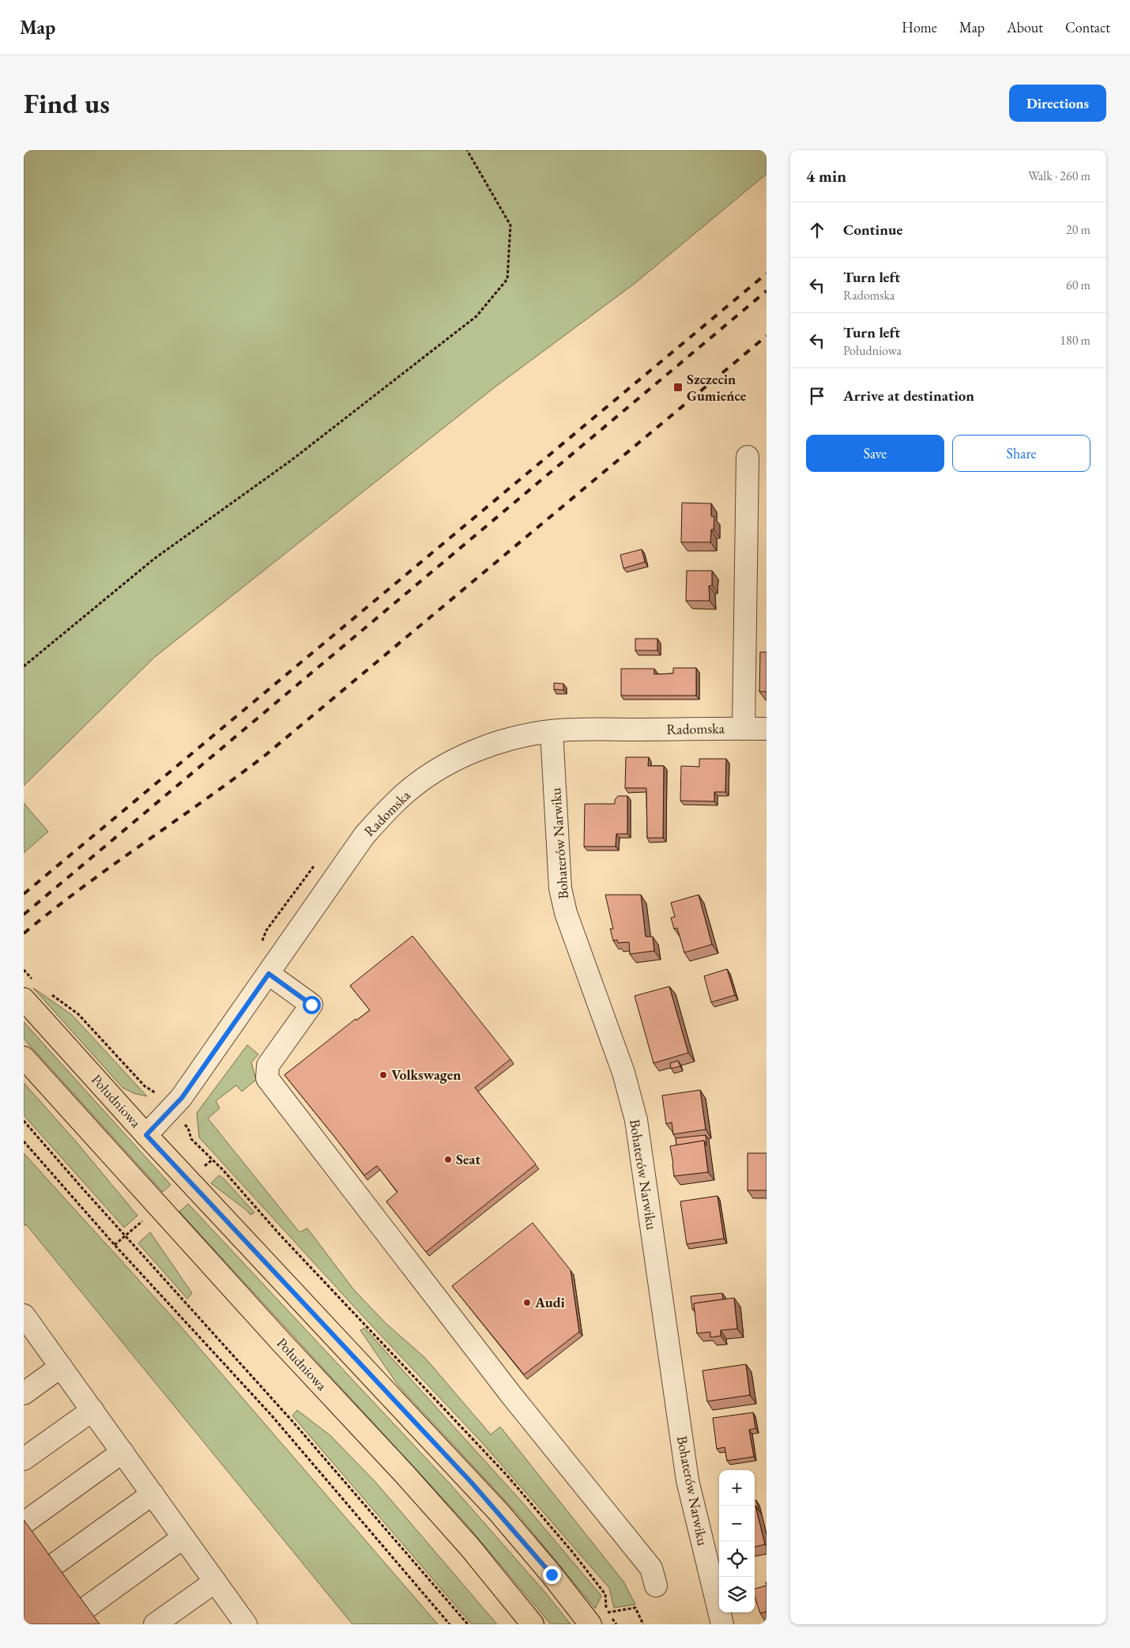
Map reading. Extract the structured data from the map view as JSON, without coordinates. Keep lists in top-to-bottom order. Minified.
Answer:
{"streets":{"main road":["Południowa"],"street":["Radomska","Bohaterów Narwiku"]},"crossings":[["Radomska","Bohaterów Narwiku"],["Radomska","Południowa"]],"places":{"transit":["Szczecin Gumieńce"],"other":["Volkswagen","Seat","Audi"]},"page":{"header":"Map","nav":["Home","Map","About","Contact"],"buttons":["Directions",["Save","Share"]],"title":"Find us","heading":["4 min","Walk · 260 m"],"list":[["Continue","20 m"],["Turn left","Radomska","60 m"],["Turn left","Południowa","180 m"],"Arrive at destination"],"map_buttons":["+","−"]}}
